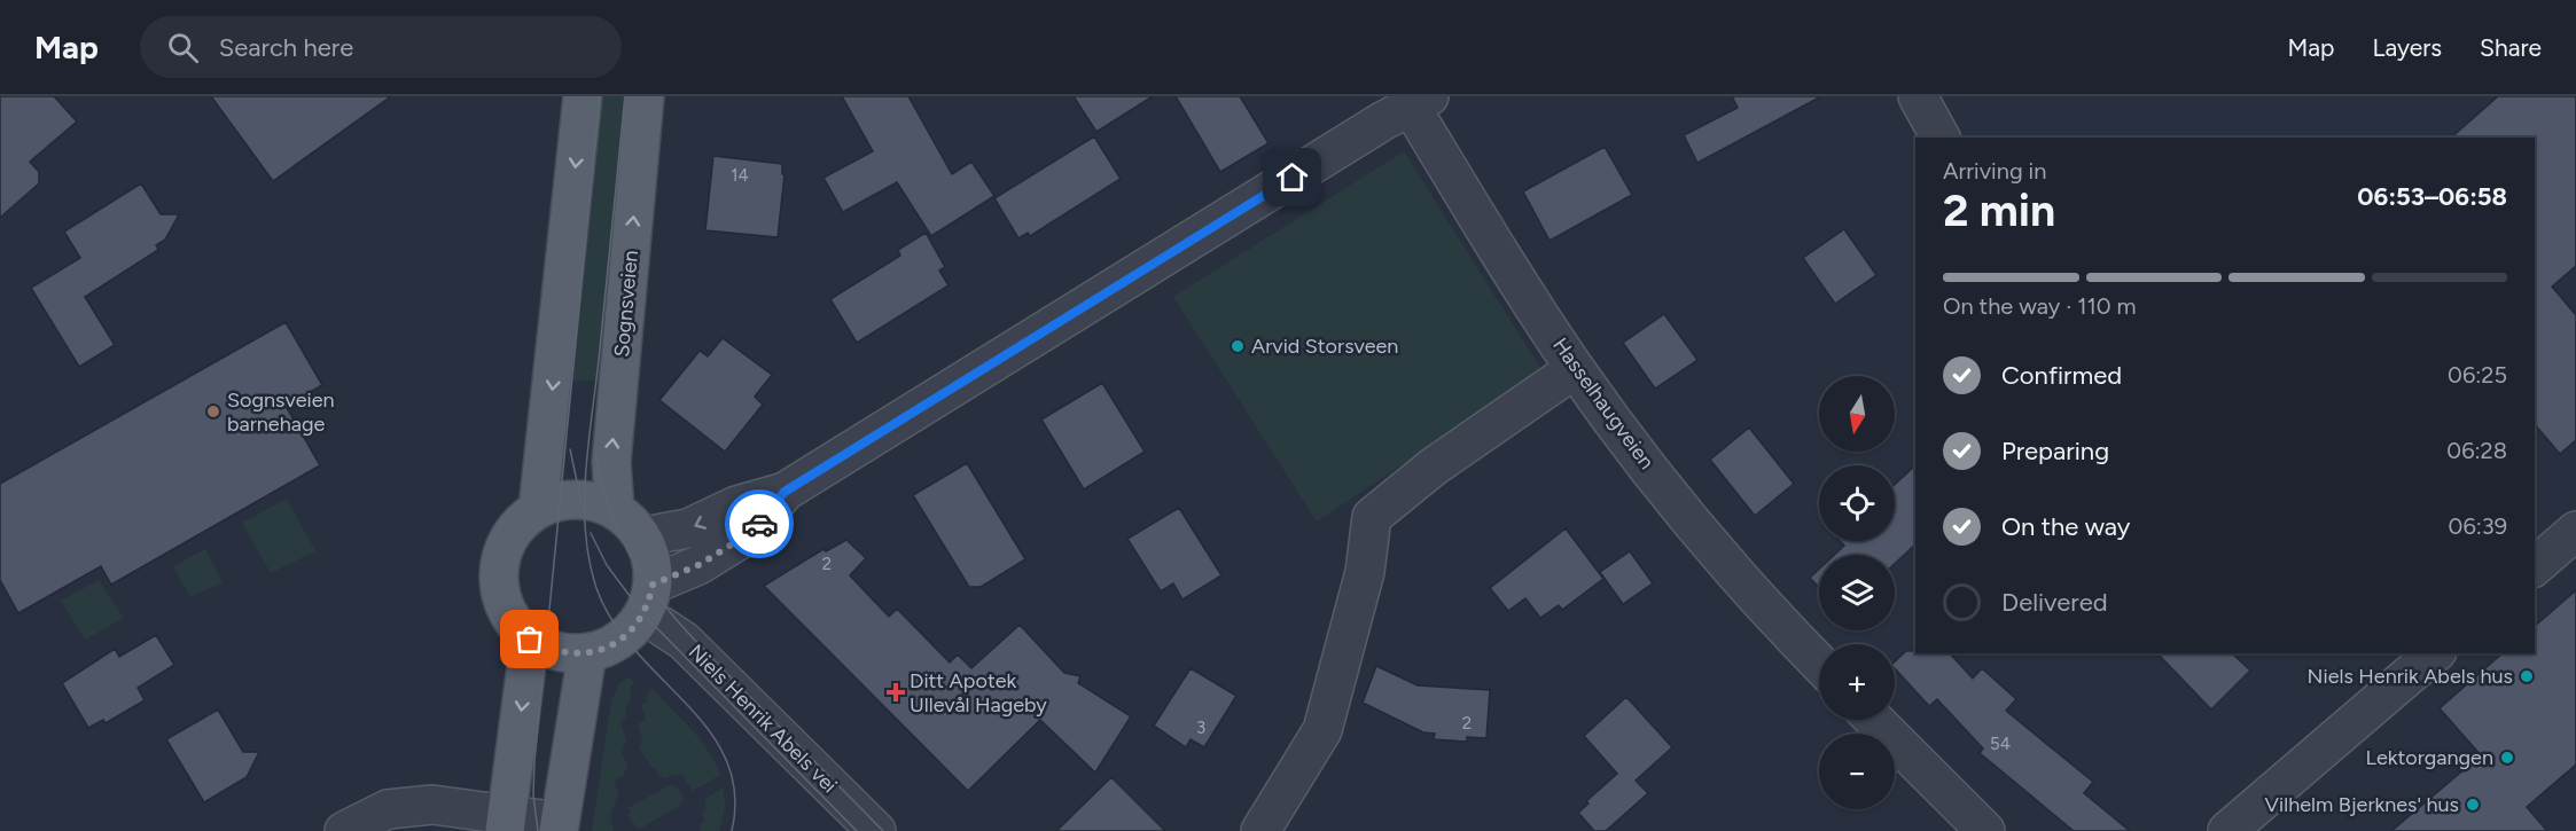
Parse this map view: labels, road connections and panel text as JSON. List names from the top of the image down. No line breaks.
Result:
{"streets":{"main road":["Sognsveien"],"street":["Hasselhaugveien","Niels Henrik Abels vei"]},"crossings":[["Sognsveien","Niels Henrik Abels vei"]],"places":{"other":["Arvid Storsveen","Sognsveien barnehage","Niels Henrik Abels hus","Lektorgangen","Vilhelm Bjerknes' hus"],"health":["Ditt Apotek Ullevål Hageby"]},"house_numbers":["14","2","2","3","54"],"north":"bottom","page":{"header":"Map","search":"Search here","nav":["Map","Layers","Share"],"heading":["2 min","Arriving in","06:53–06:58"],"bar":"On the way · 110 m","list":[["Confirmed","06:25"],["Preparing","06:28"],["On the way","06:39"],"Delivered"],"map_buttons":["+","−"]}}
